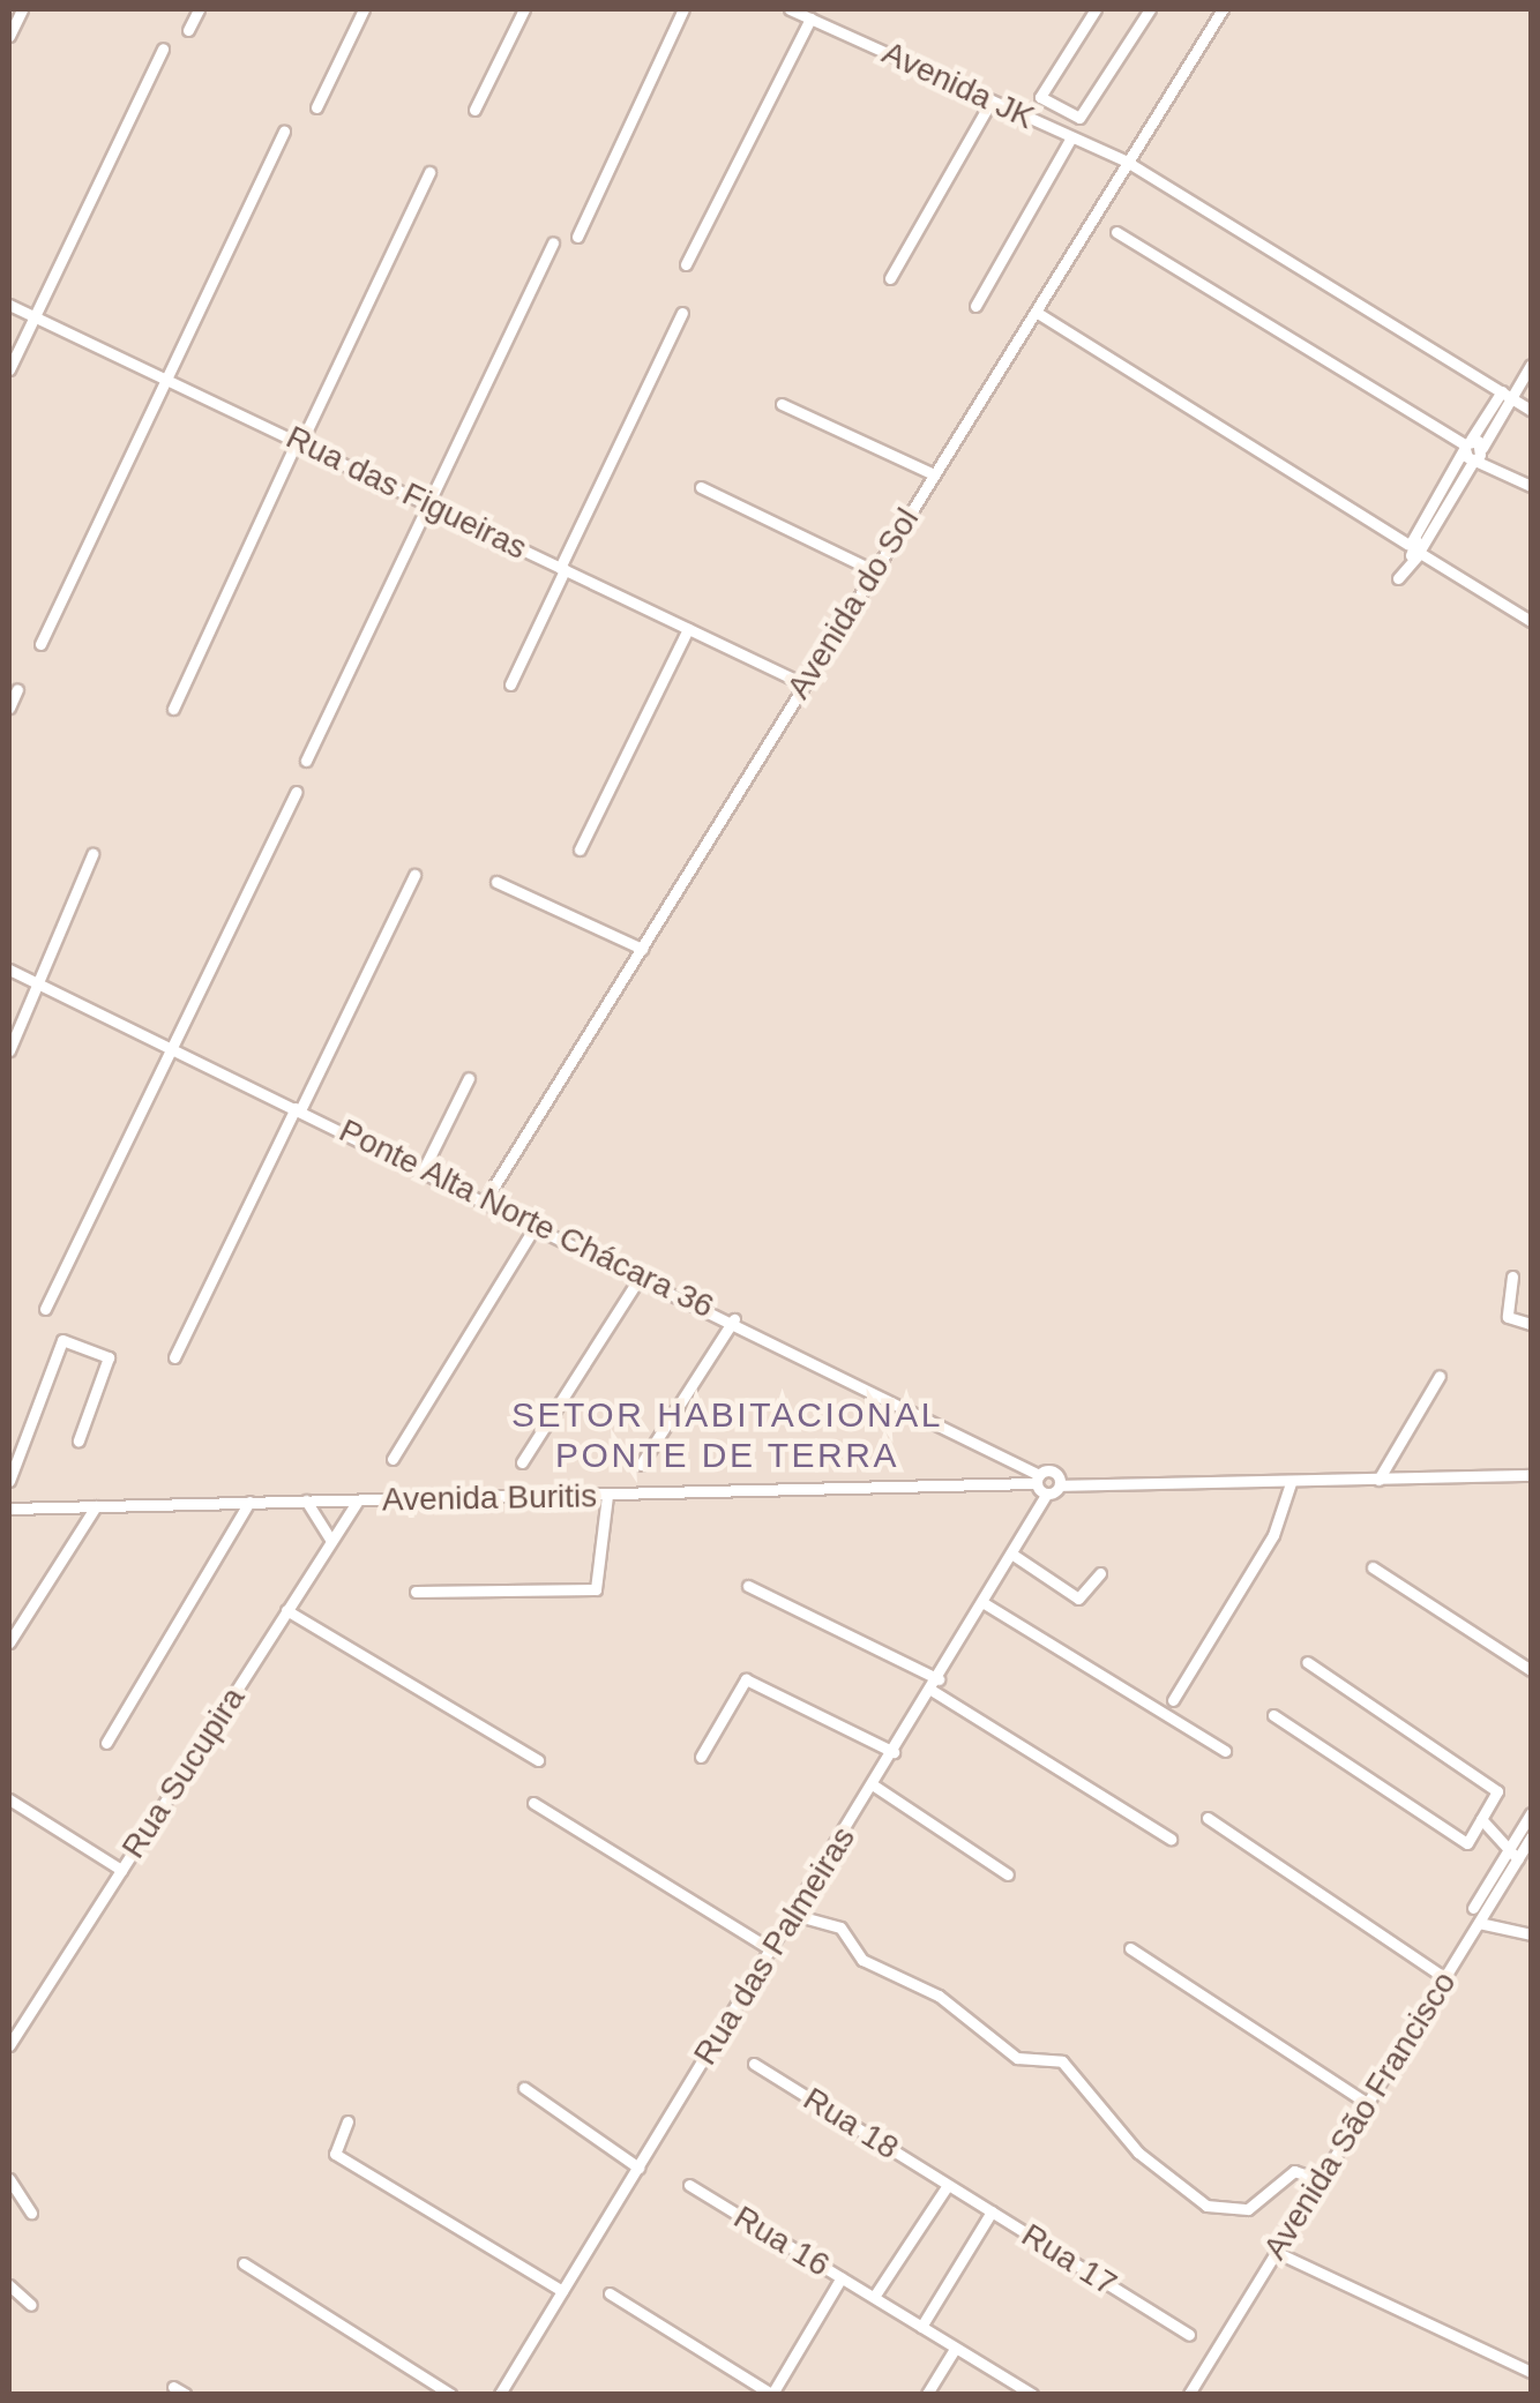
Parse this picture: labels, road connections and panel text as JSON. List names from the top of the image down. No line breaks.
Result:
{"streets":{"street":["Avenida JK","Rua das Figueiras","Avenida do Sol","Ponte Alta Norte Chácara 36","Avenida Buritis","Rua Sucupira","Rua das Palmeiras","Avenida São Francisco","Rua 18","Rua 16","Rua 17"]},"crossings":[["Avenida JK","Avenida do Sol"],["Rua das Figueiras","Avenida do Sol"],["Avenida do Sol","Ponte Alta Norte Chácara 36"],["Ponte Alta Norte Chácara 36","Avenida Buritis"],["Avenida Buritis","Rua Sucupira"],["Rua 18","Rua 17"]],"districts":["SETOR HABITACIONAL PONTE DE TERRA"]}
